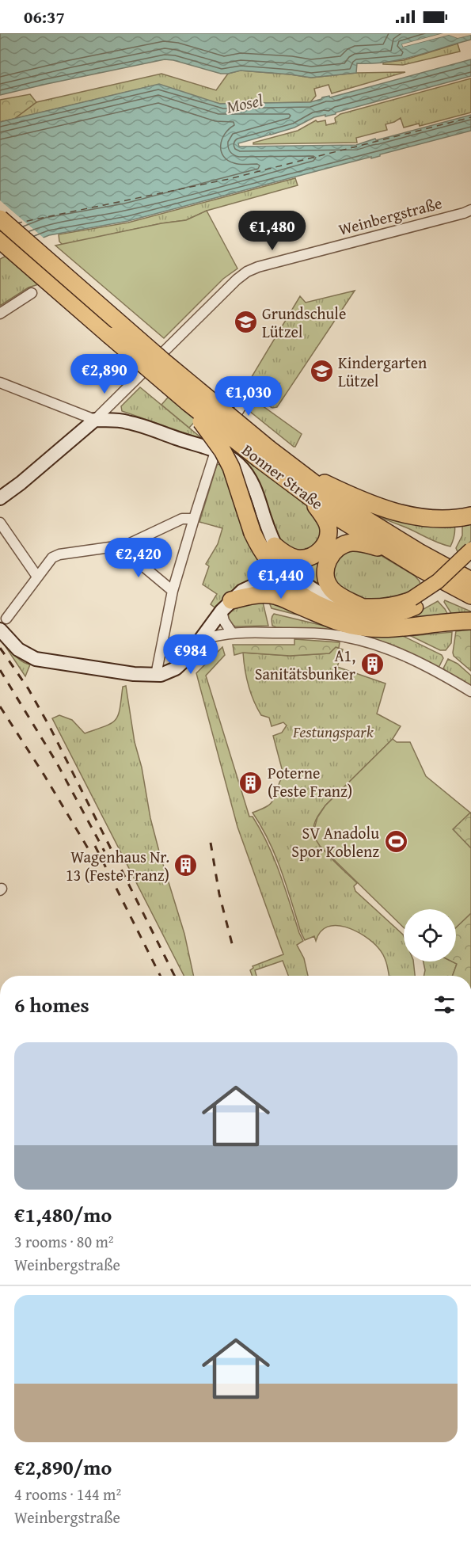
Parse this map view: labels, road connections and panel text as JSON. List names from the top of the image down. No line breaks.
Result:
{"streets":{"highway":["Bonner Straße"],"street":["Weinbergstraße"]},"water":["Mosel"],"parks":["Festungspark"],"places":{"school or university":["Grundschule Lützel","Kindergarten Lützel"],"building":["A1, Sanitätsbunker","Poterne (Feste Franz)","Wagenhaus Nr. 13 (Feste Franz)"],"sports":["SV Anadolu Spor Koblenz"]},"page":{"status":"06:37","price":["€1,480","€2,890","€1,030","€2,420","€1,440","€984"],"heading":"6 homes","list":[{"name":"€1,480/mo","note":"3 rooms · 80 m² · Weinbergstraße"},{"name":"€2,890/mo","note":"4 rooms · 144 m² · Weinbergstraße"}]}}
